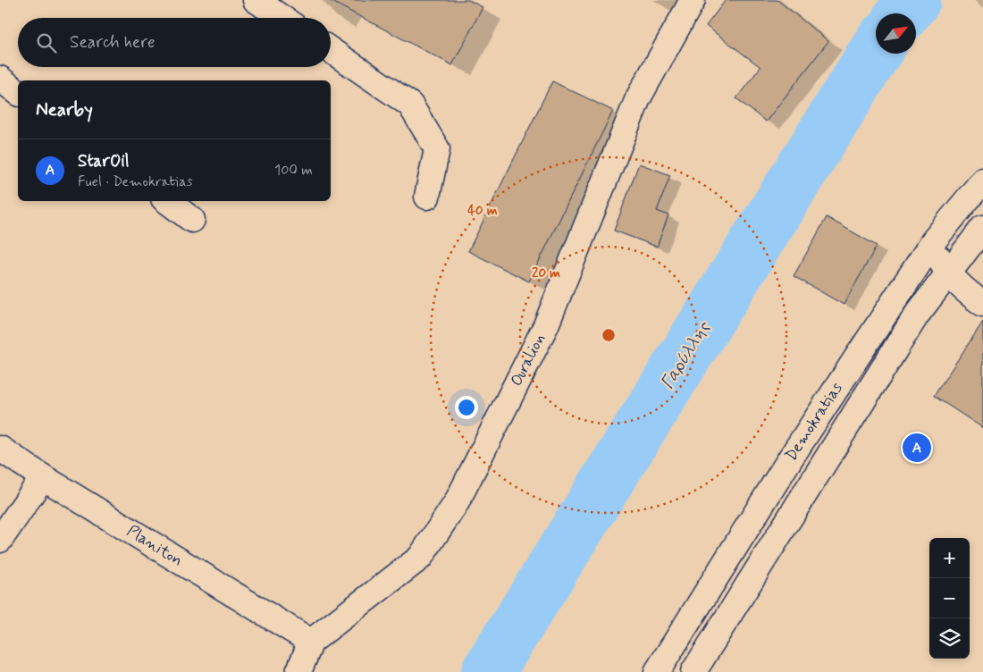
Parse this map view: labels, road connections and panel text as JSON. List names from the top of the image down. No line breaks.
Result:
{"streets":{"street":["Ouralion","Demokratias","Planiton"]},"crossings":[["Ouralion","Planiton"]],"water":["Γαρύλλης"],"north":"top right","page":{"search":"Search here","heading":"Nearby","list":[{"mark":"A","name":"StarOil","note":"Fuel · Demokratias","value":"100 m"}],"pins":"A","map_buttons":["+","−"]},"rings":["40 m","20 m"]}
